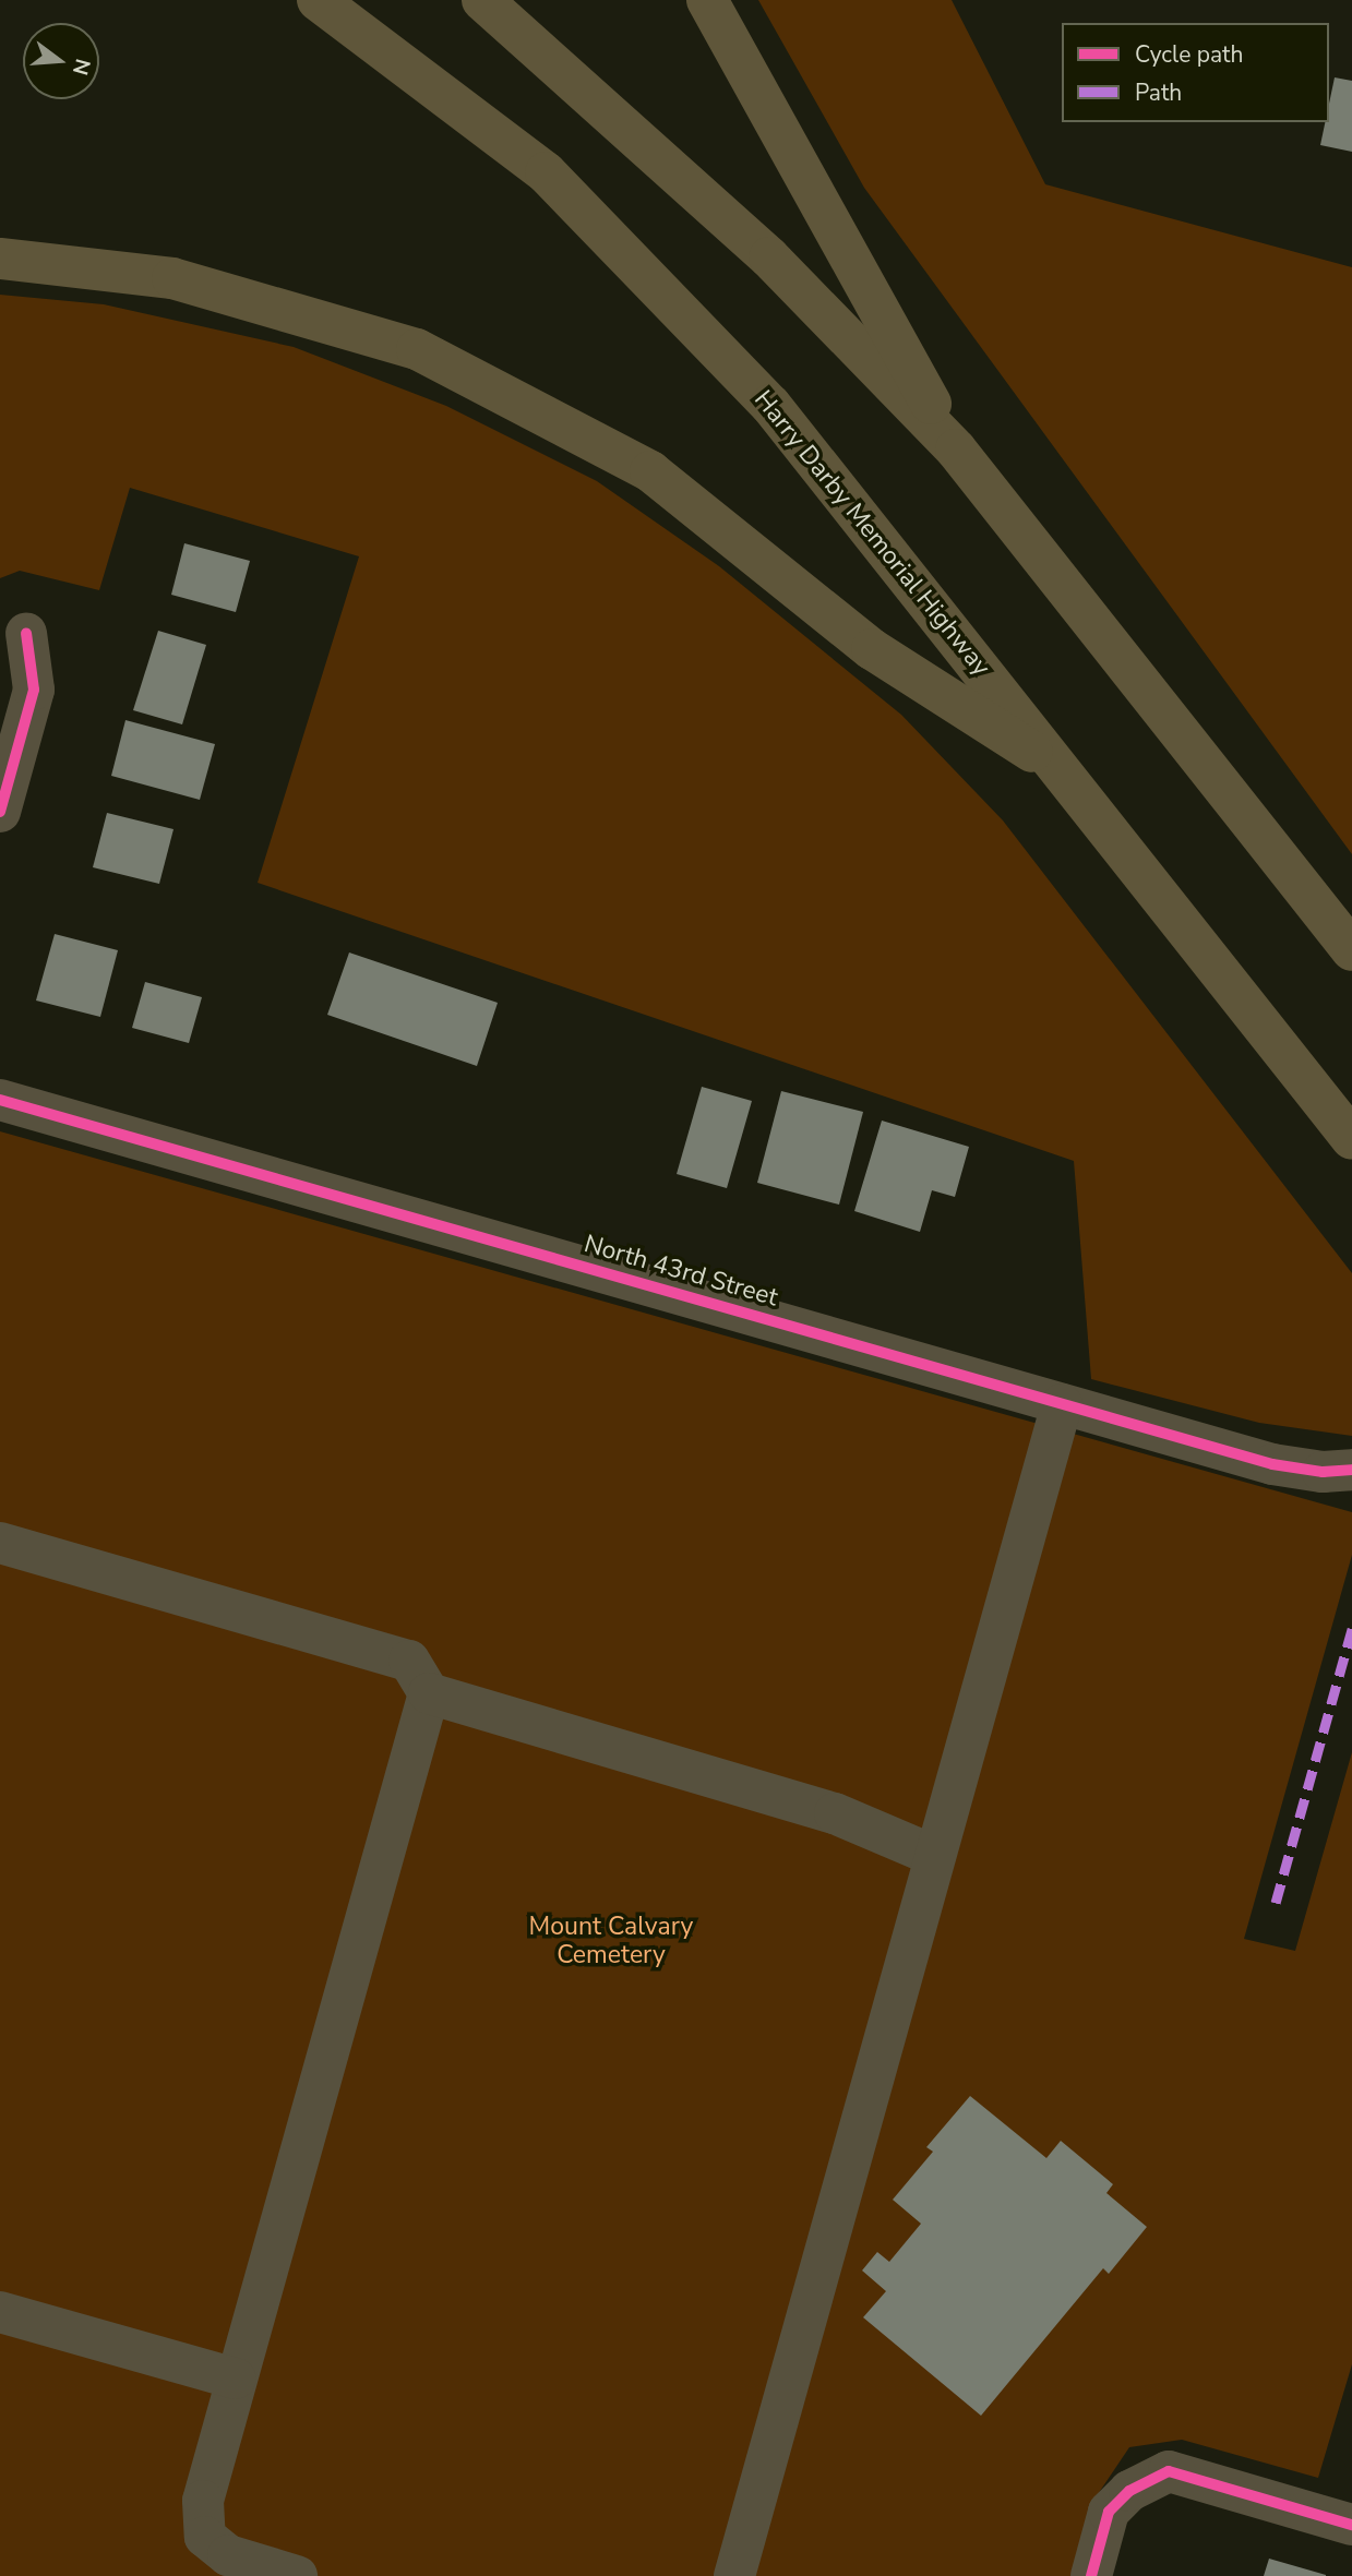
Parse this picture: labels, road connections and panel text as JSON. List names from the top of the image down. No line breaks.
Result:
{"streets":{"highway":["Harry Darby Memorial Highway"],"street":["North 43rd Street"]},"parks":["Mount Calvary Cemetery"],"legend":["Cycle path","Path"],"north":"right"}
